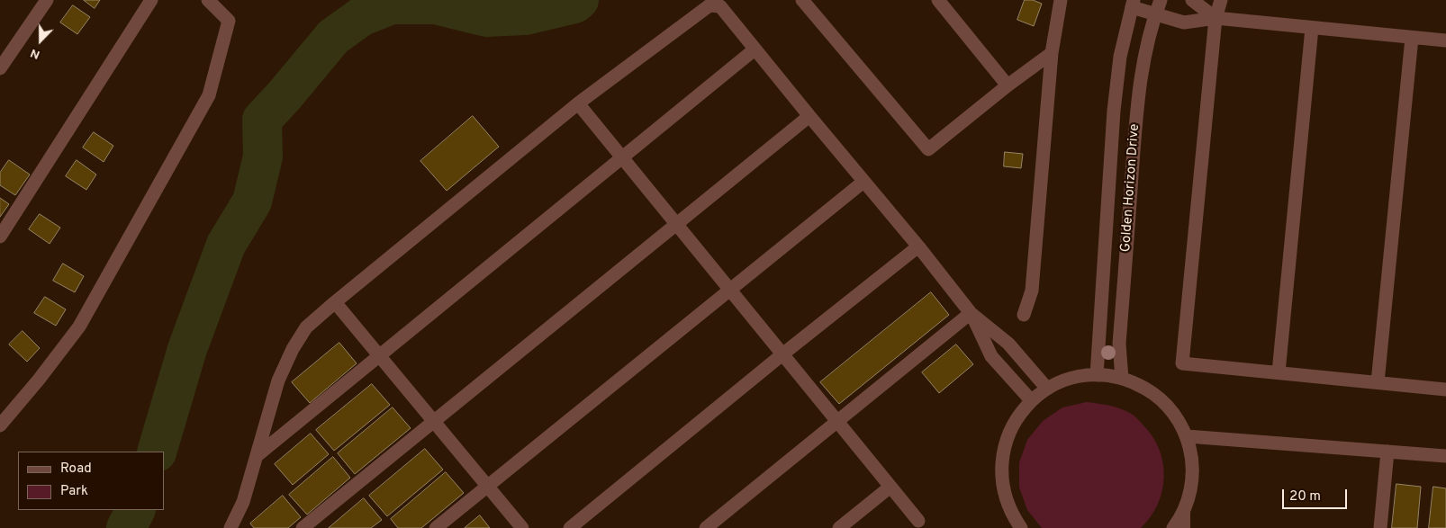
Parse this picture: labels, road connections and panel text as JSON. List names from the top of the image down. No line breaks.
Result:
{"streets":{"street":["Golden Horizon Drive"]},"legend":["Road","Park"],"scale_bar":"20 m","north":"bottom"}
